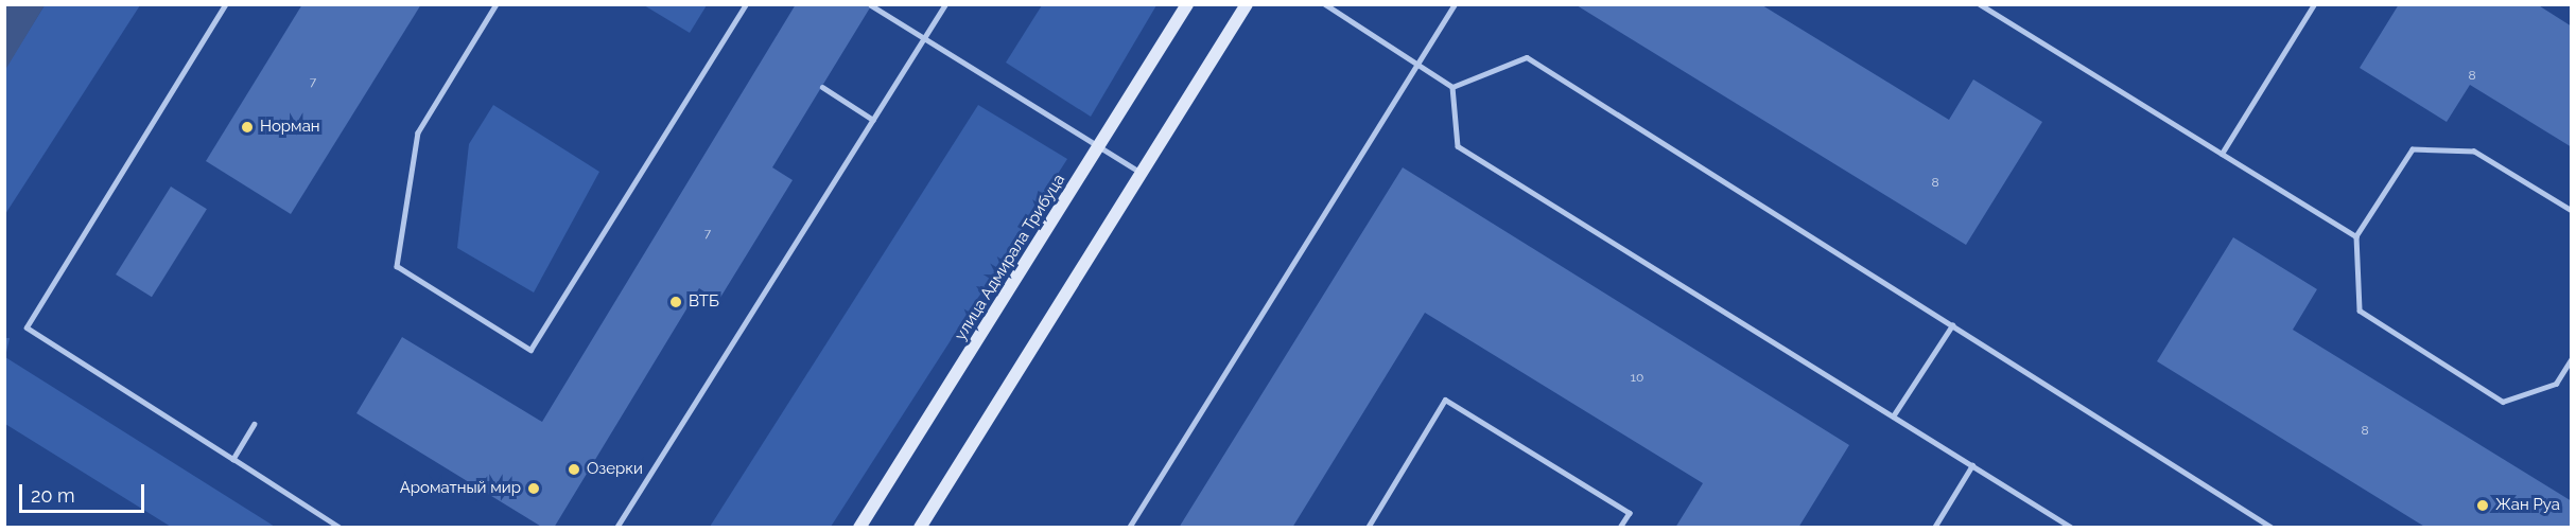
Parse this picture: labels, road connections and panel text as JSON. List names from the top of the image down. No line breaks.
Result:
{"streets":{"street":["улица Адмирала Трибуца"]},"places":["Норман","ВТБ","Озерки","Ароматный мир","Жан Руа"],"house_numbers":["8","7","8","7","10","8"],"scale_bar":"20 m"}
